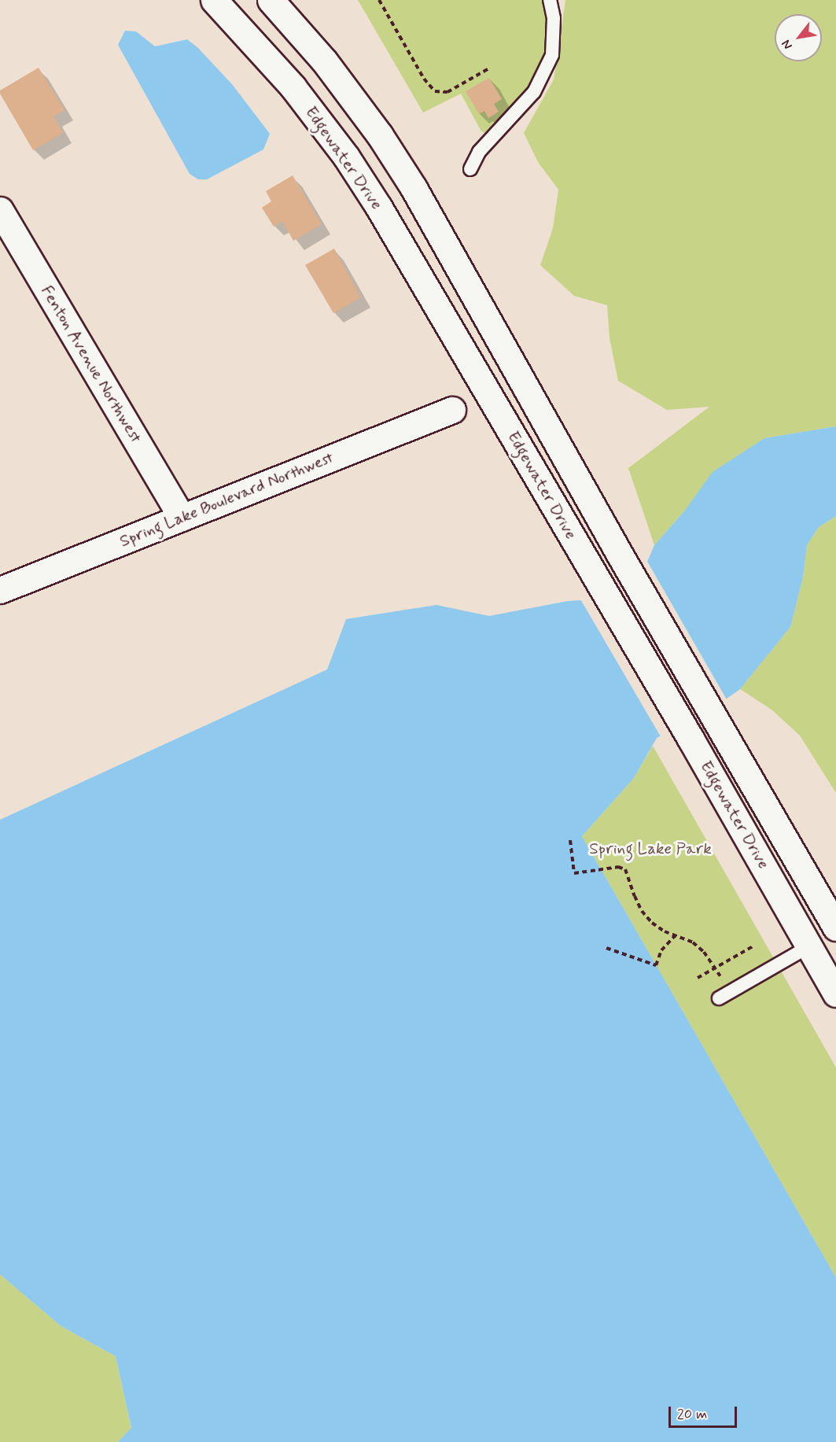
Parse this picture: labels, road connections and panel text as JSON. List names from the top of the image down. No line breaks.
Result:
{"streets":{"street":["Edgewater Drive","Fenton Avenue Northwest","Spring Lake Boulevard Northwest"]},"crossings":[["Fenton Avenue Northwest","Spring Lake Boulevard Northwest"]],"parks":["Spring Lake Park"],"scale_bar":"20 m","north":"bottom left"}
